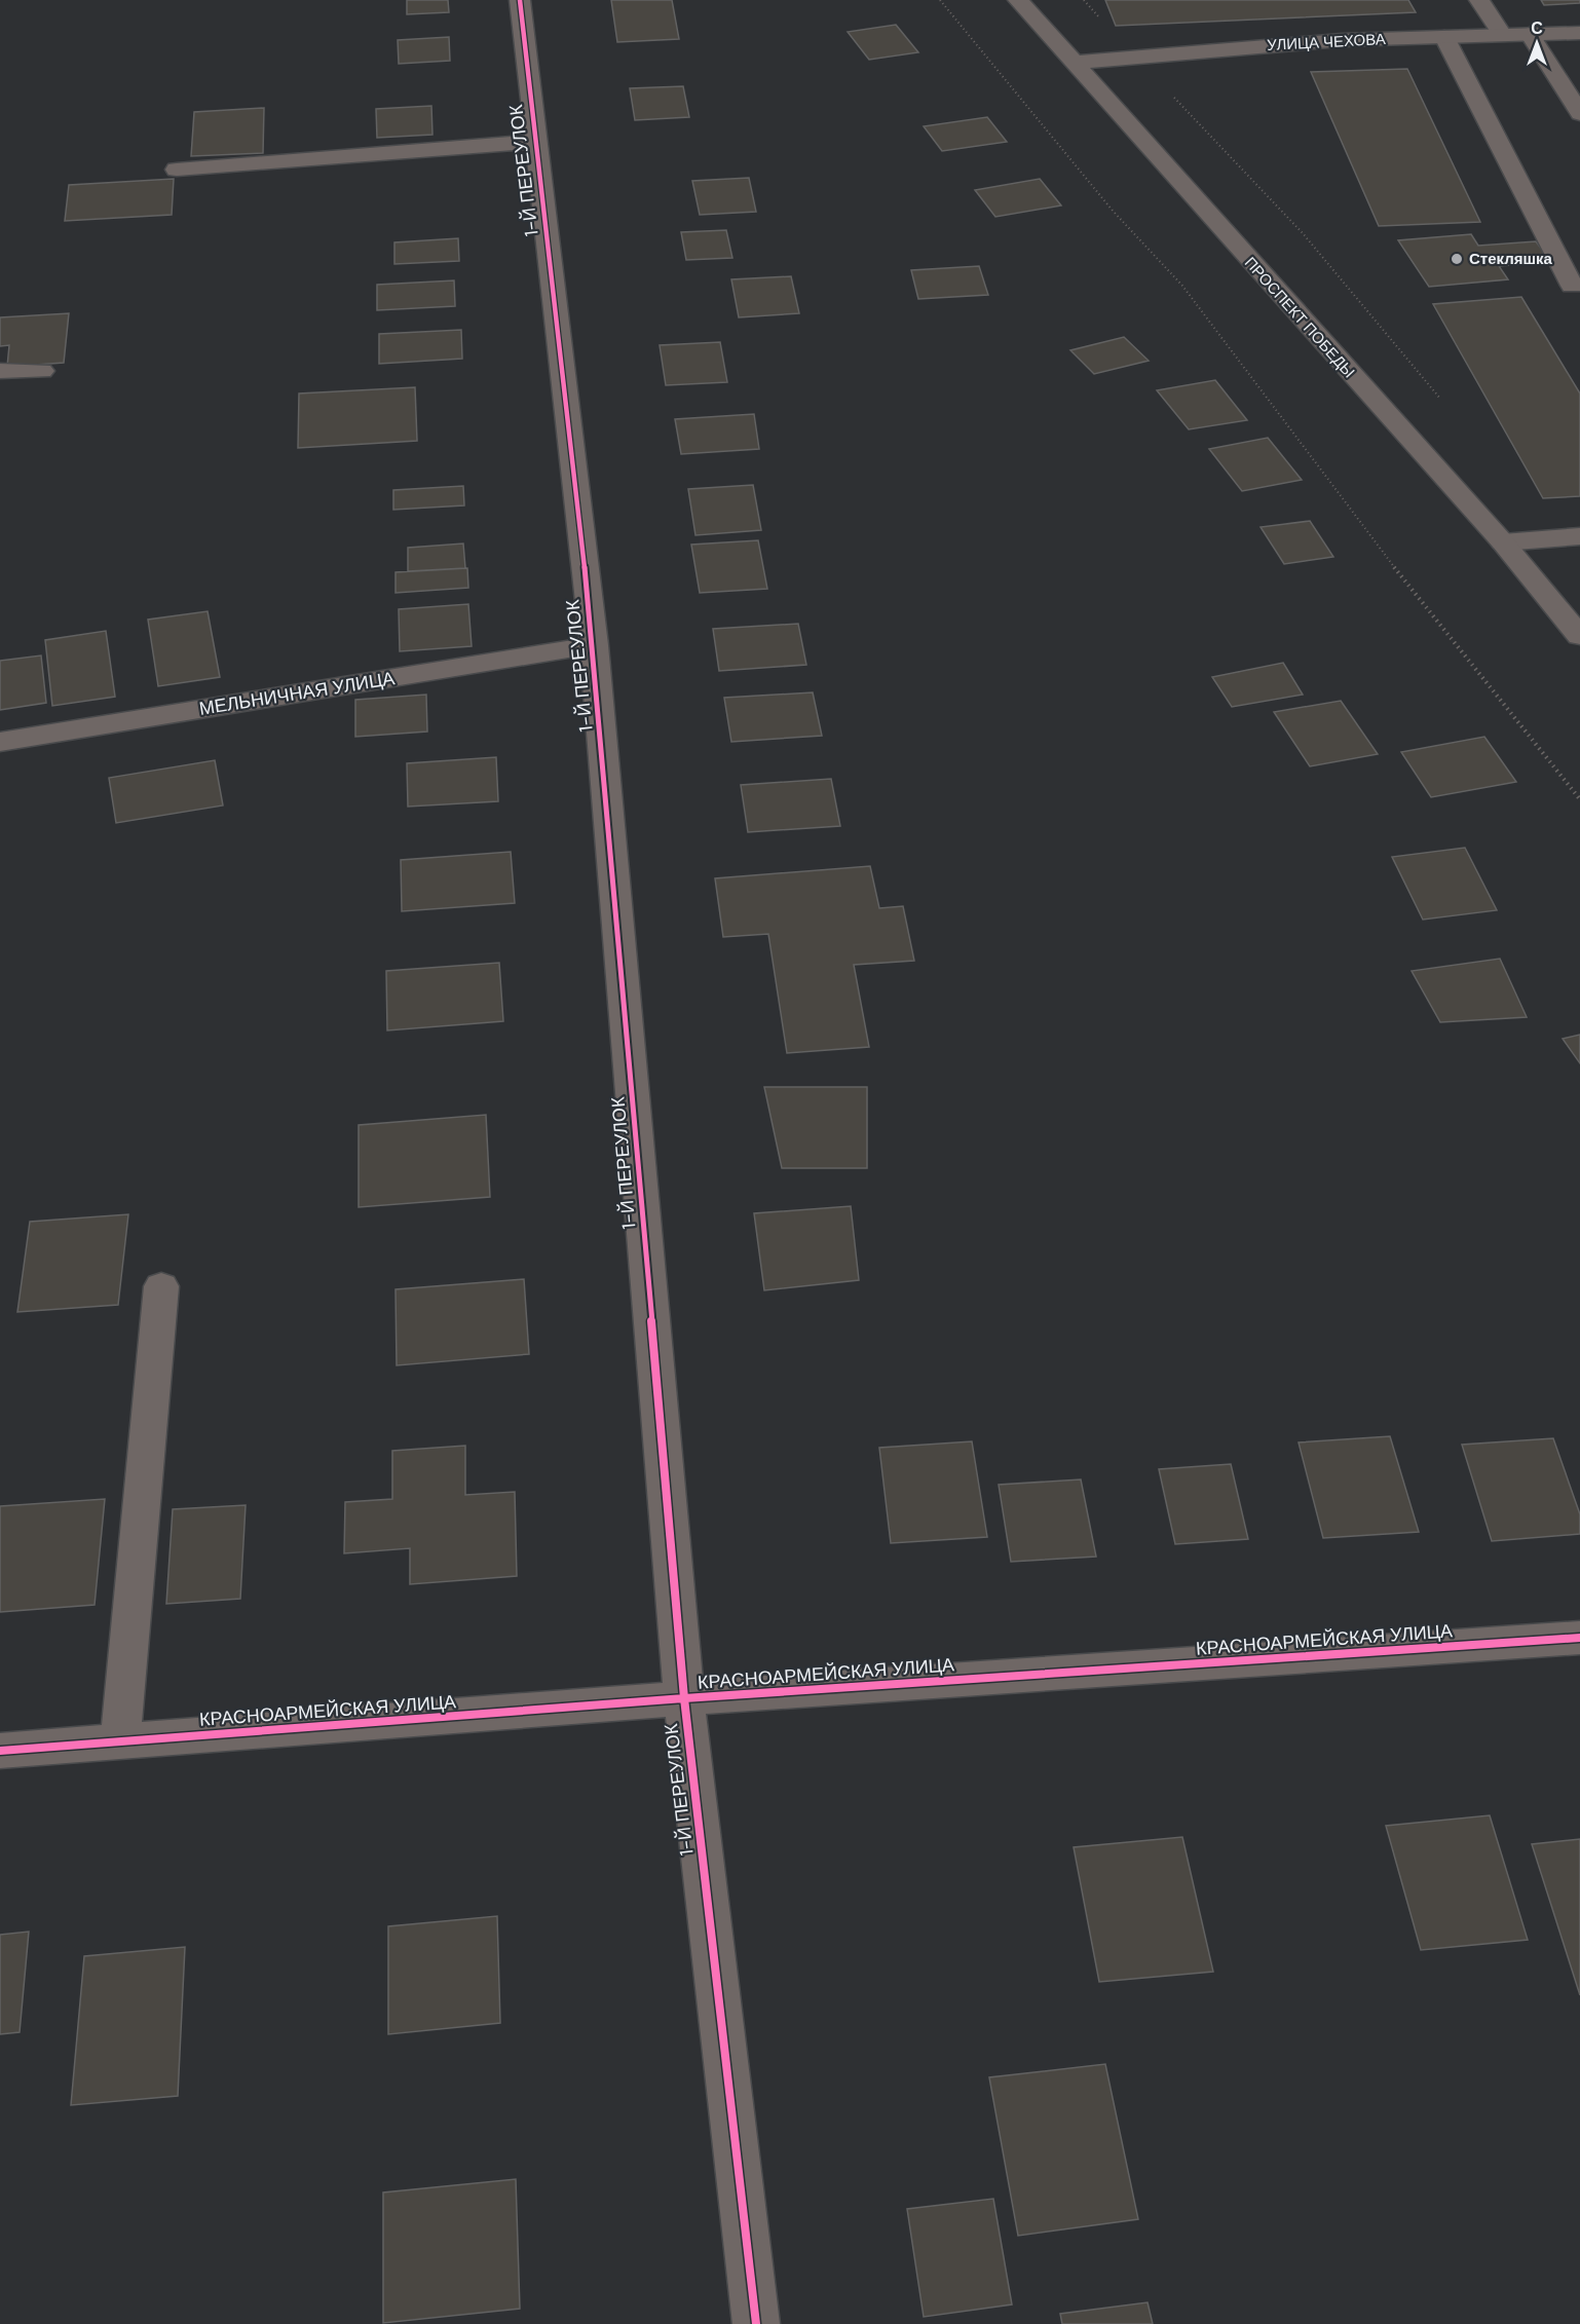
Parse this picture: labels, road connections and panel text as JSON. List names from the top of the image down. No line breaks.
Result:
{"streets":{"street":["УЛИЦА ЧЕХОВА","1-Й ПЕРЕУЛОК","ПРОСПЕКТ ПОБЕДЫ","МЕЛЬНИЧНАЯ УЛИЦА","КРАСНОАРМЕЙСКАЯ УЛИЦА"]},"crossings":[["УЛИЦА ЧЕХОВА","ПРОСПЕКТ ПОБЕДЫ"],["1-Й ПЕРЕУЛОК","МЕЛЬНИЧНАЯ УЛИЦА"],["1-Й ПЕРЕУЛОК","КРАСНОАРМЕЙСКАЯ УЛИЦА"]],"places":["Стекляшка"],"north":"top"}
